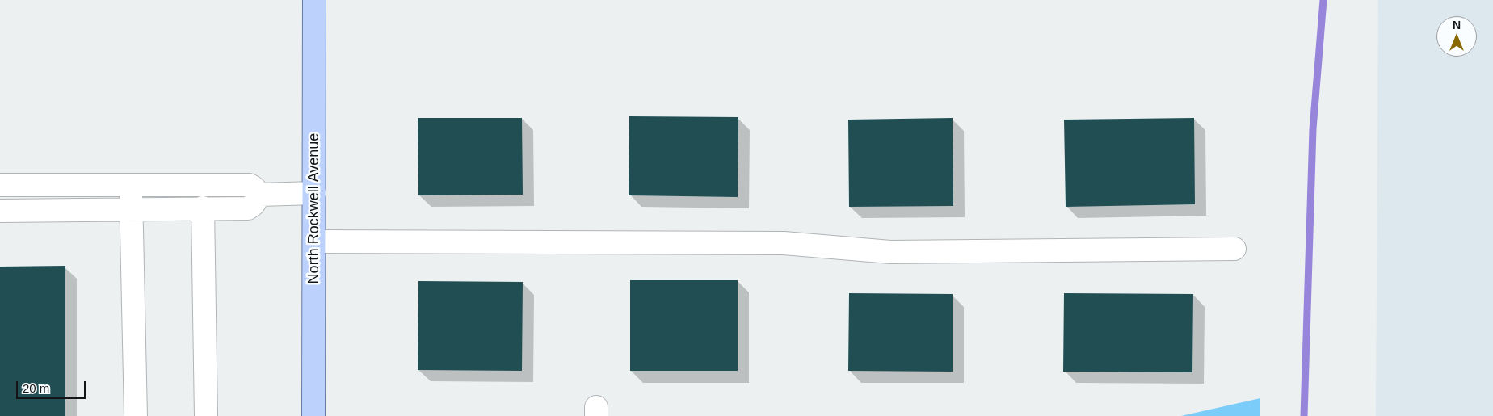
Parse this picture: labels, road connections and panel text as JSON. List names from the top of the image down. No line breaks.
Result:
{"streets":{"main road":["North Rockwell Avenue"]},"scale_bar":"20 m","north":"top"}
